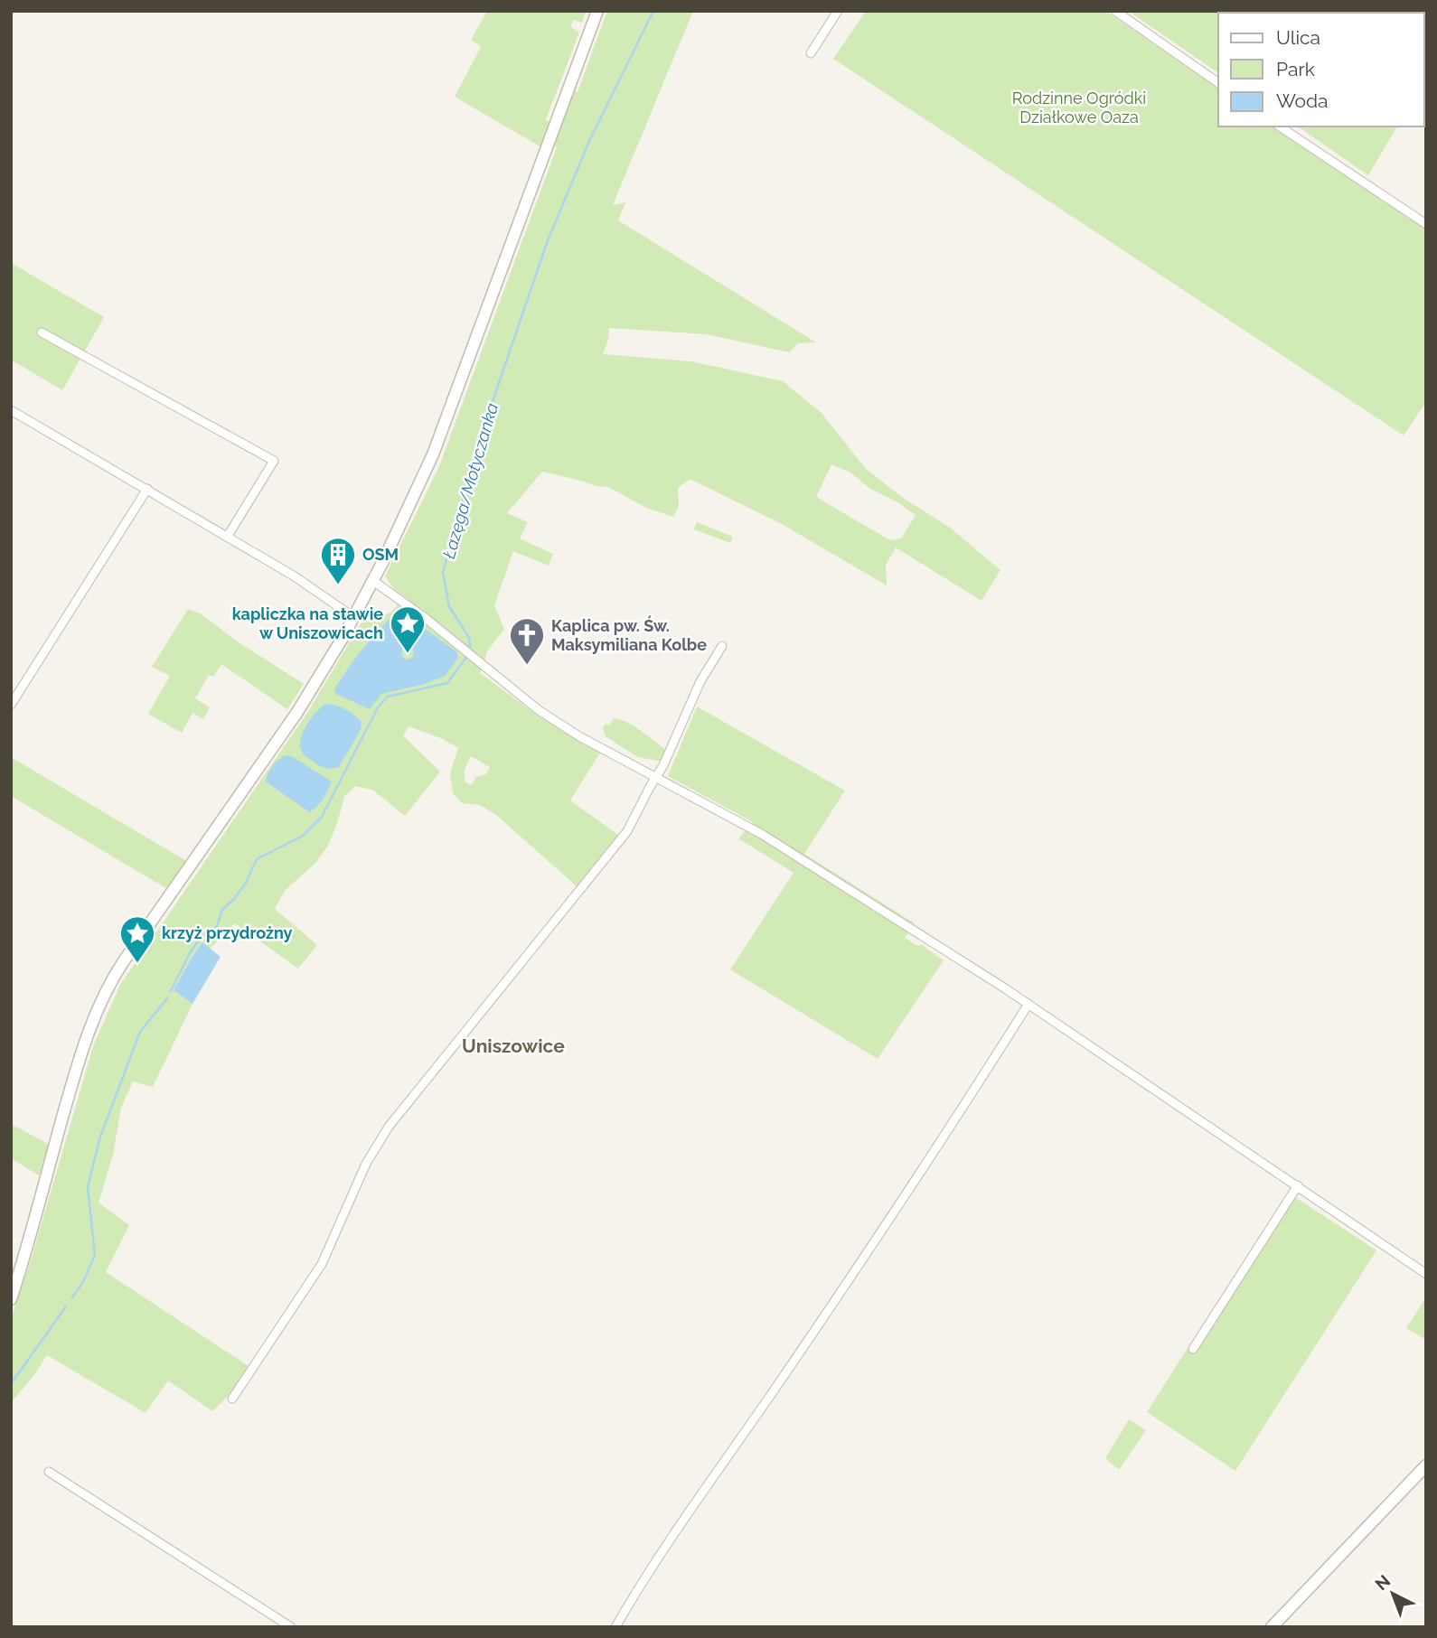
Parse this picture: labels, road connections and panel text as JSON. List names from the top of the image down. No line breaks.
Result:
{"districts":["Uniszowice"],"water":["Łazęga/Motyczanka"],"parks":["Rodzinne Ogródki Działkowe Oaza"],"places":{"building":["OSM"],"place":["kapliczka na stawie w Uniszowicach","krzyż przydrożny"],"church":["Kaplica pw. Św. Maksymiliana Kolbe"]},"legend":["Ulica","Park","Woda"],"north":"top left"}
